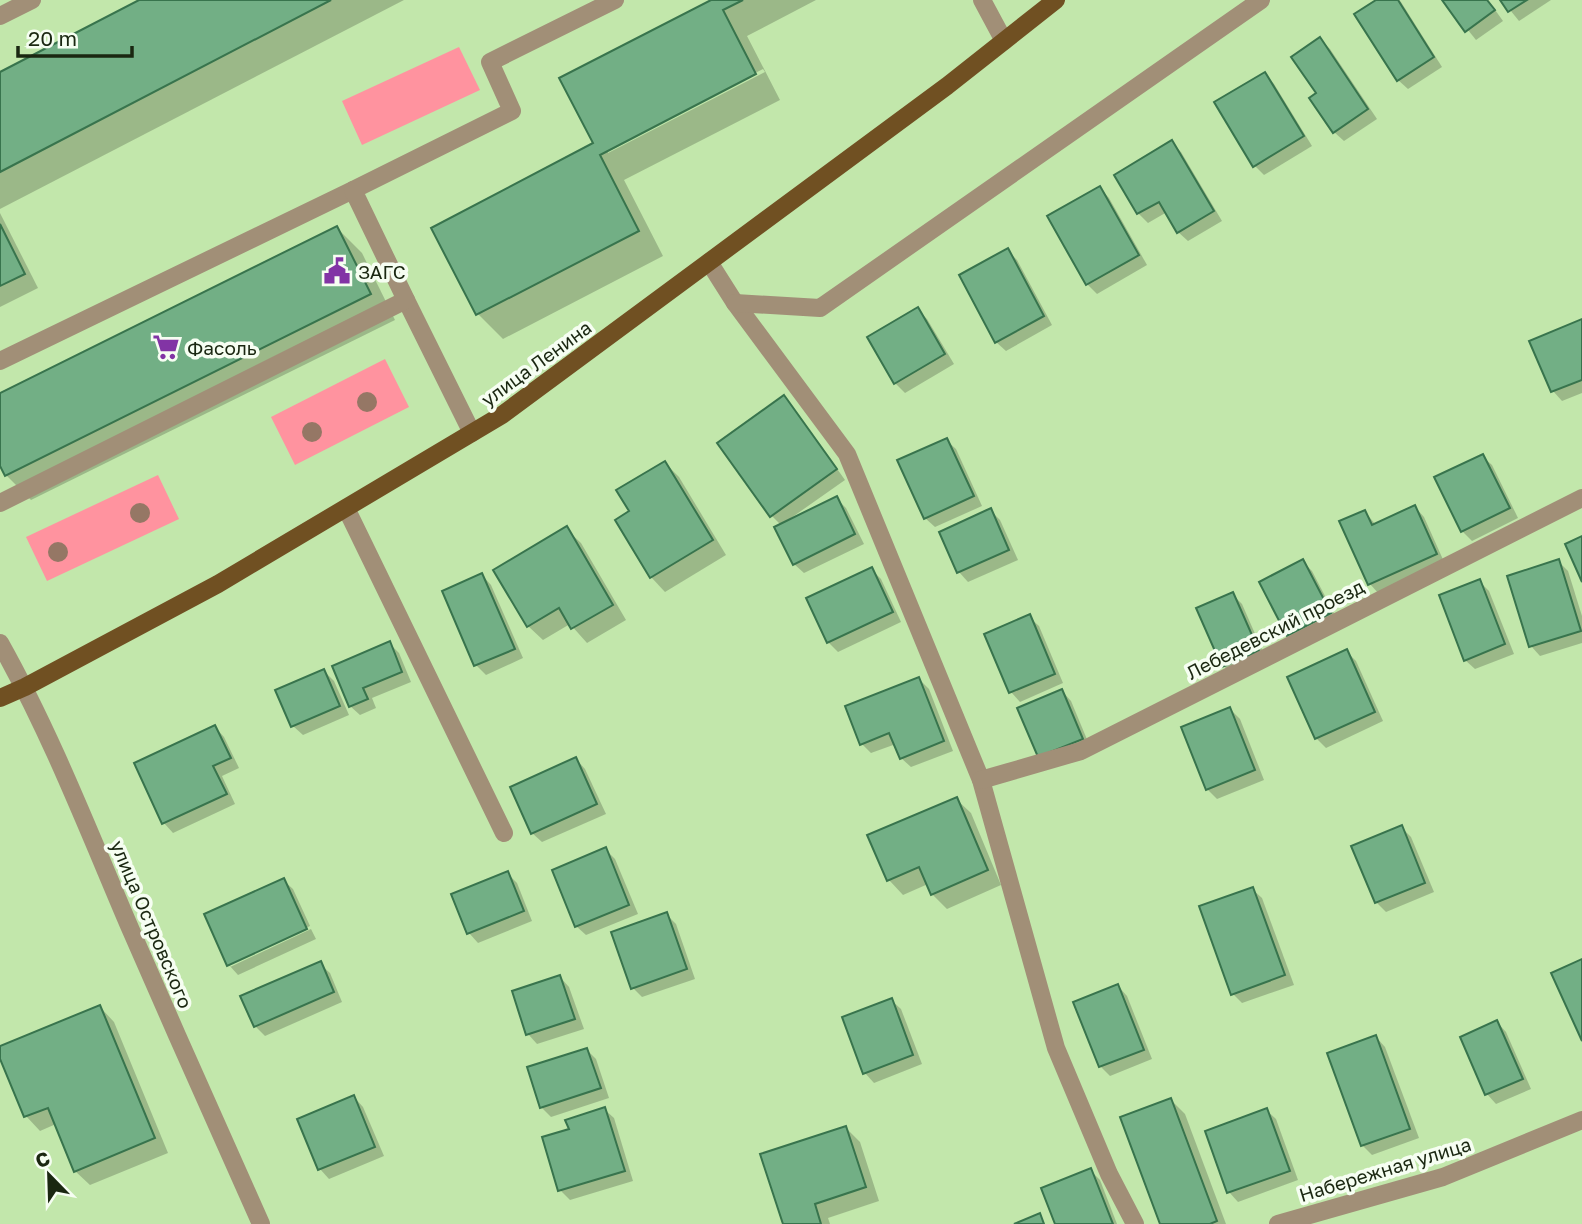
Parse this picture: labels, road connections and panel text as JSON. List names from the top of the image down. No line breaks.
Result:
{"streets":{"main road":["улица Ленина"],"street":["Лебедевский проезд","улица Островского","Набережная улица"]},"crossings":[["улица Ленина","улица Островского"]],"places":{"public building":["ЗАГС"],"supermarket":["Фасоль"]},"scale_bar":"20 m","north":"top left"}
